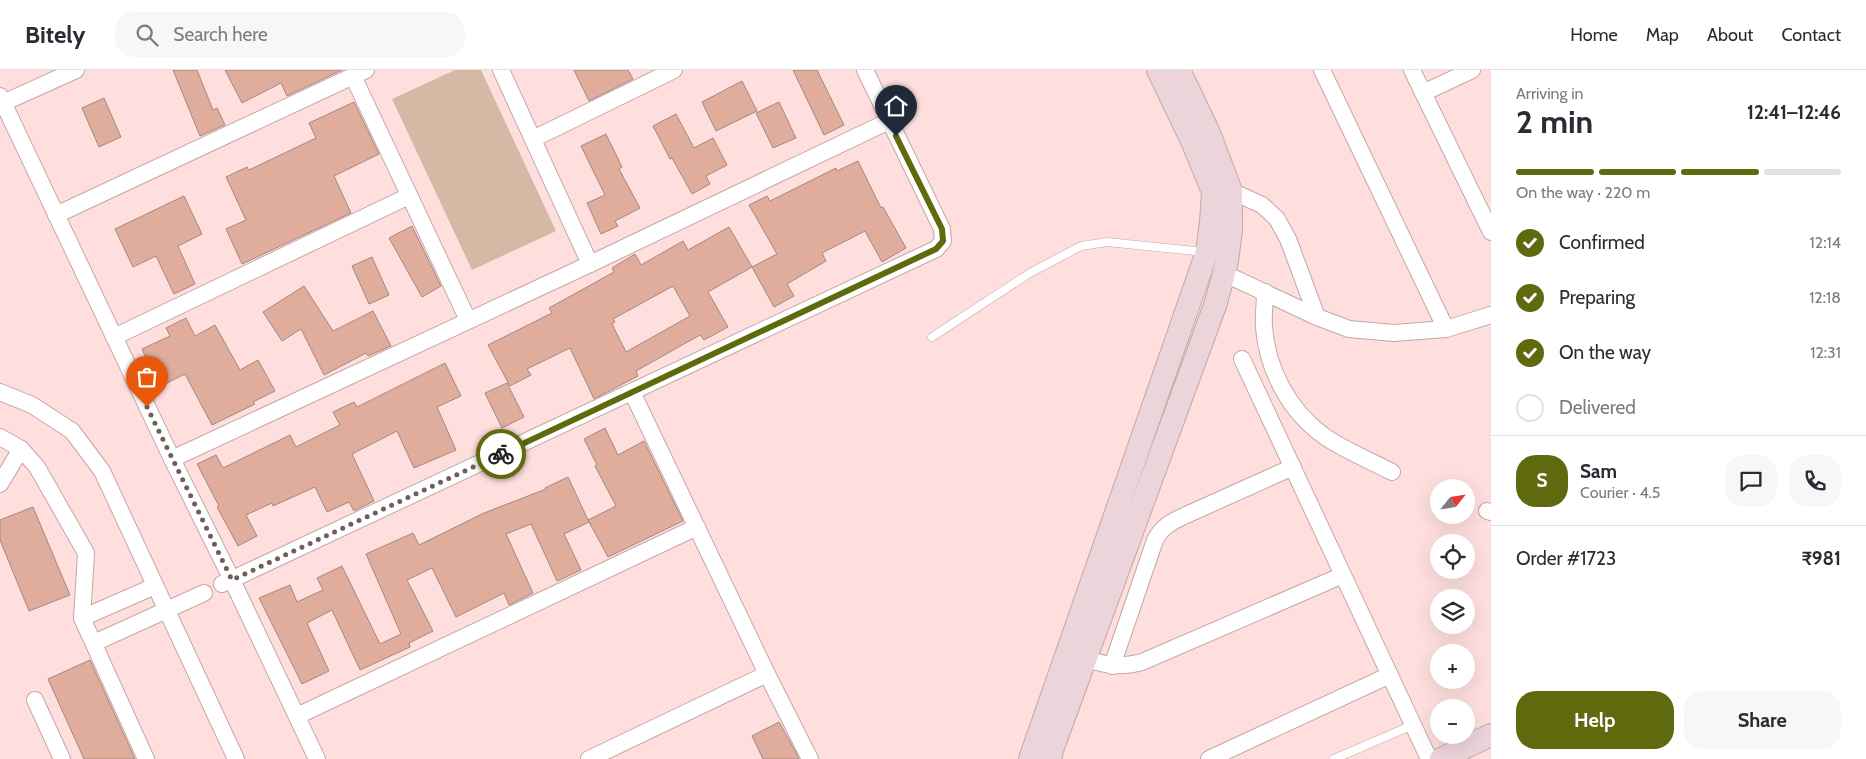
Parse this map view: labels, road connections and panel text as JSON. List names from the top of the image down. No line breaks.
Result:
{"north":"top right","page":{"header":"Bitely","search":"Search here","nav":["Home","Map","About","Contact"],"heading":["2 min","Arriving in","12:41–12:46"],"panel":["Sam","Courier · 4.5","Order #1723","₹981"],"bar":"On the way · 220 m","list":[["Confirmed","12:14"],["Preparing","12:18"],["On the way","12:31"],"Delivered"],"round":"S","map_buttons":["+","−"],"buttons":["Help","Share"]}}
